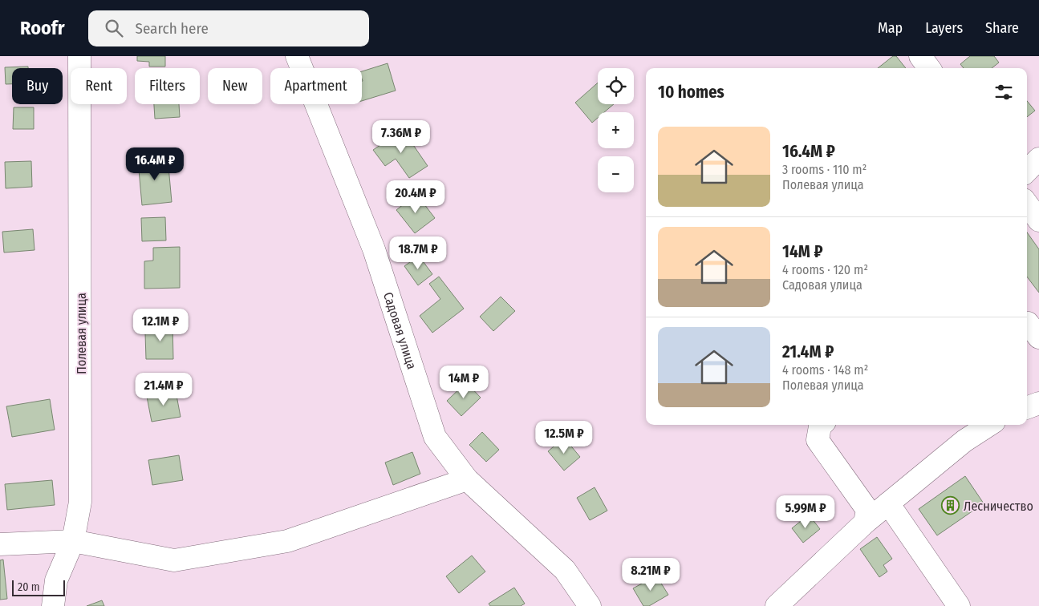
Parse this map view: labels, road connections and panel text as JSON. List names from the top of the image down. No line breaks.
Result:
{"streets":{"street":["Садовая улица","Полевая улица"]},"places":{"building":["Лесничество"]},"scale_bar":"20 m","page":{"header":"Roofr","search":"Search here","nav":["Map","Layers","Share"],"map_buttons":["+","−"],"chip":["Buy","Rent","Filters","New","Apartment"],"heading":"10 homes","list":[{"name":"16.4M ₽","note":"3 rooms · 110 m² · Полевая улица"},{"name":"14M ₽","note":"4 rooms · 120 m² · Садовая улица"},{"name":"21.4M ₽","note":"4 rooms · 148 m² · Полевая улица"}],"price":["7.36M ₽","16.4M ₽","20.4M ₽","18.7M ₽","12.1M ₽","14M ₽","21.4M ₽","12.5M ₽","5.99M ₽","8.21M ₽"],"scale":"20 m"}}
